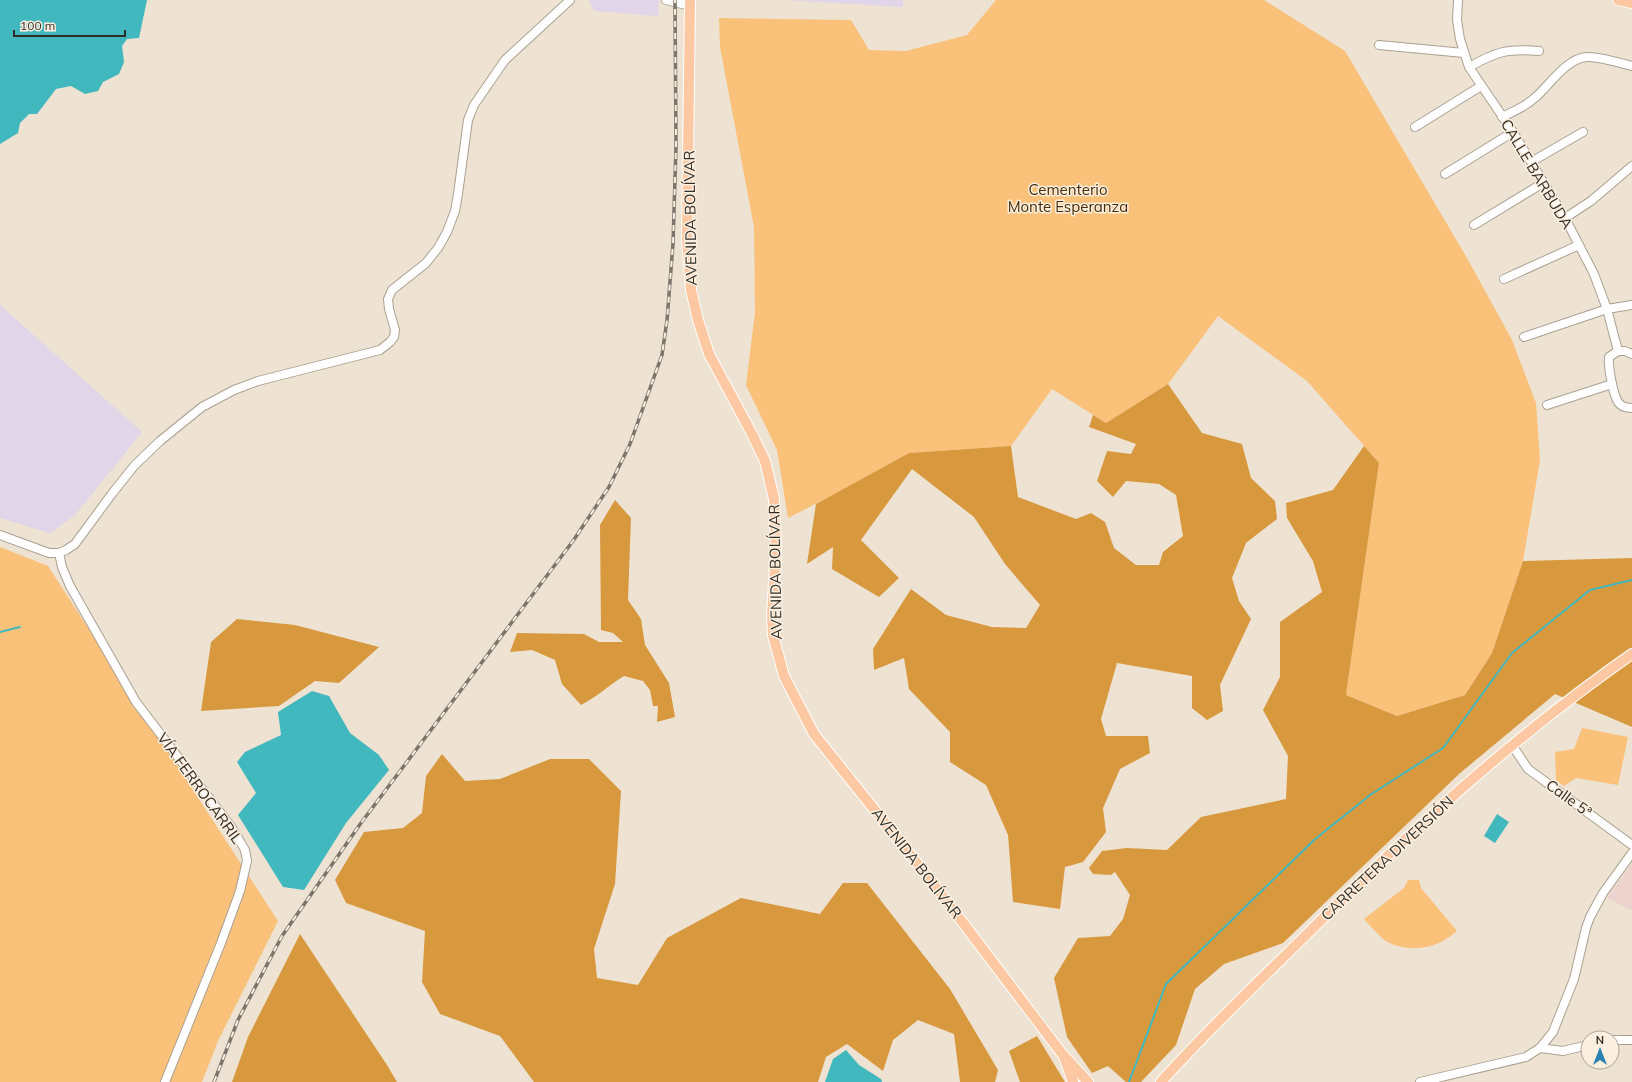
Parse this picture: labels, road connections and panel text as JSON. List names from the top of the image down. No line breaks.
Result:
{"streets":{"main road":["AVENIDA BOLÍVAR","CARRETERA DIVERSIÓN"],"street":["CALLE BARBUDA","VÍA FERROCARRIL","Calle 5ª"]},"crossings":[["Calle 5ª","CARRETERA DIVERSIÓN"]],"parks":["Cementerio Monte Esperanza"],"scale_bar":"100 m","north":"top"}
